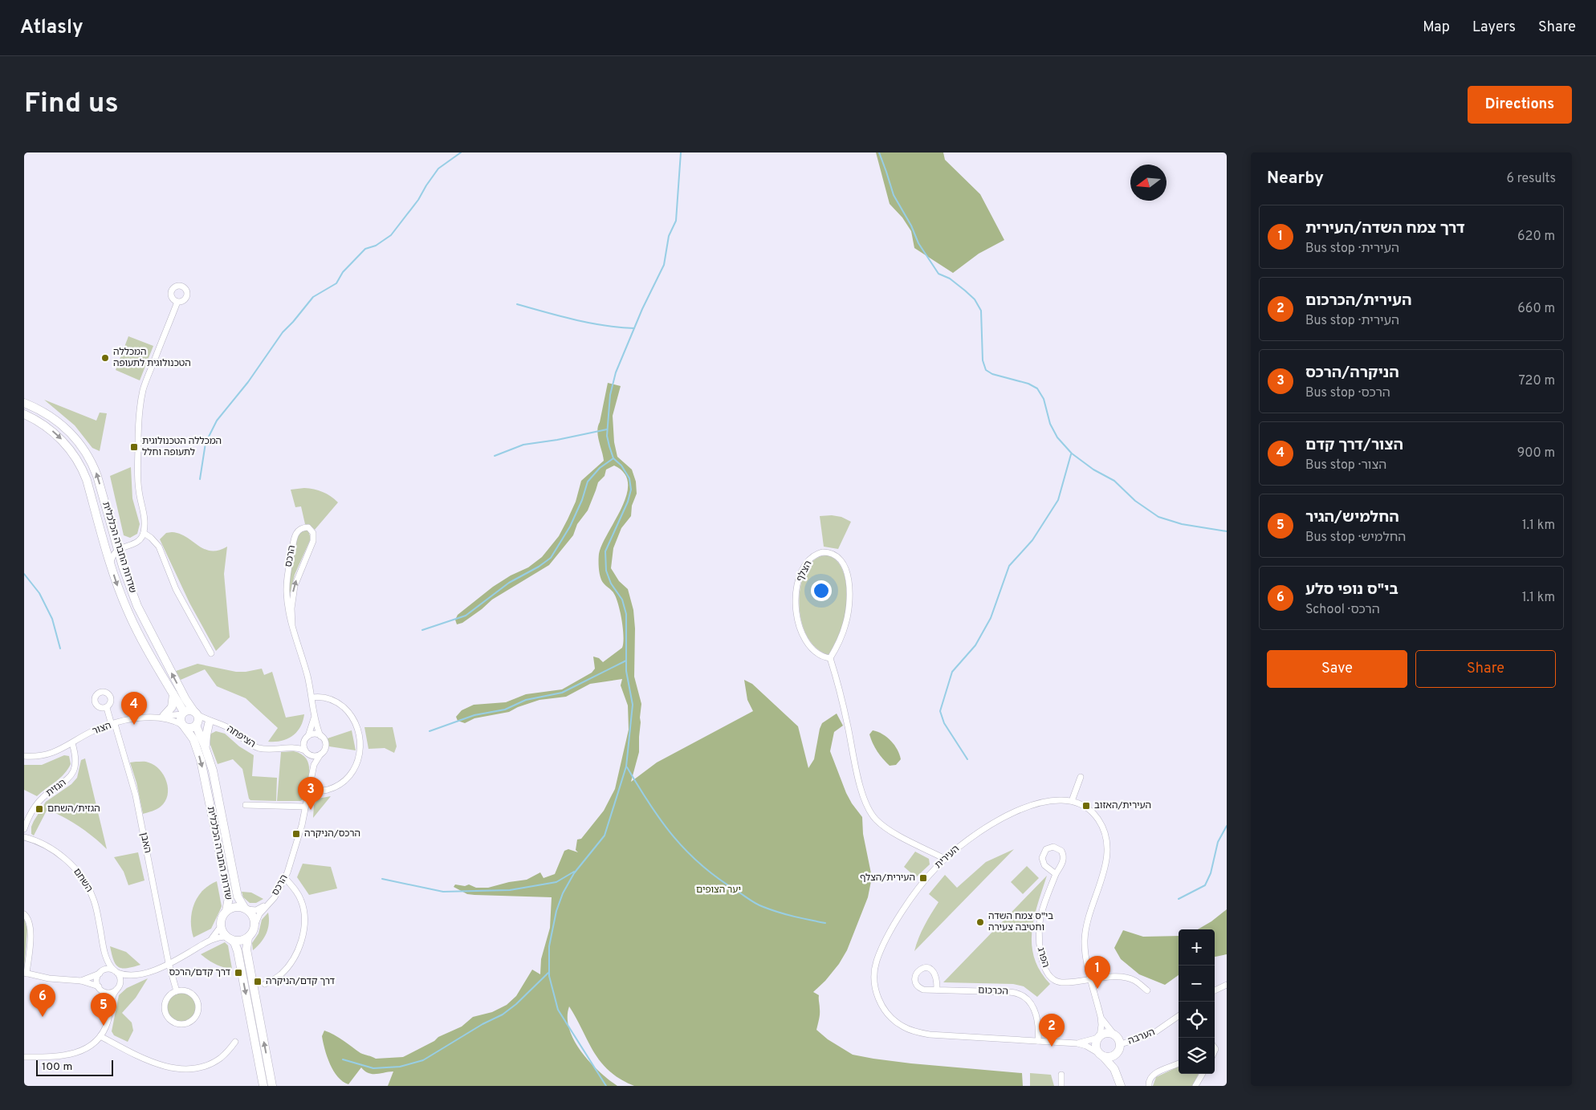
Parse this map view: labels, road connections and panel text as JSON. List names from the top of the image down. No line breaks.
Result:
{"streets":{"main road":["שדרות החברה הכלכלית"],"street":["הרכס","הצלף","הצור","הציפחה","הגזית","האבן","העירית","השחם","הפרג","הכרכום","הערבה"]},"crossings":[["שדרות החברה הכלכלית","הרכס"],["שדרות החברה הכלכלית","הצור"],["שדרות החברה הכלכלית","הציפחה"],["הרכס","הציפחה"],["הצור","הציפחה"],["הצור","הגזית"],["הצור","האבן"],["העירית","הפרג"],["העירית","הכרכום"],["העירית","הערבה"]],"parks":["יער הצופים"],"places":{"other":["המכללה הטכנולוגית לתעופה","בי\"ס צמח השדה וחטיבה צעירה"],"transit":["המכללה הטכנולוגית לתעופה וחלל","העירית/האזוב","הגזית/השחם","הרכס/הניקרה","העירית/הצלף","דרך קדם/הרכס","דרך קדם/הניקרה"]},"scale_bar":"100 m","north":"left","page":{"header":"Atlasly","nav":["Map","Layers","Share"],"buttons":["Directions",["Save","Share"]],"title":"Find us","heading":["Nearby","6 results"],"list":[{"mark":"1","name":"דרך צמח השדה/העירית","note":"Bus stop · העירית","value":"620 m"},{"mark":"2","name":"העירית/הכרכום","note":"Bus stop · העירית","value":"660 m"},{"mark":"3","name":"הניקרה/הרכס","note":"Bus stop · הרכס","value":"720 m"},{"mark":"4","name":"הצור/דרך קדם","note":"Bus stop · הצור","value":"900 m"},{"mark":"5","name":"החלמיש/הגיר","note":"Bus stop · החלמיש","value":"1.1 km"},{"mark":"6","name":"בי\"ס נופי סלע","note":"School · הרכס","value":"1.1 km"}],"pins":["4","3","1","6","5","2"],"map_buttons":["+","−"],"scale":"100 m"}}
